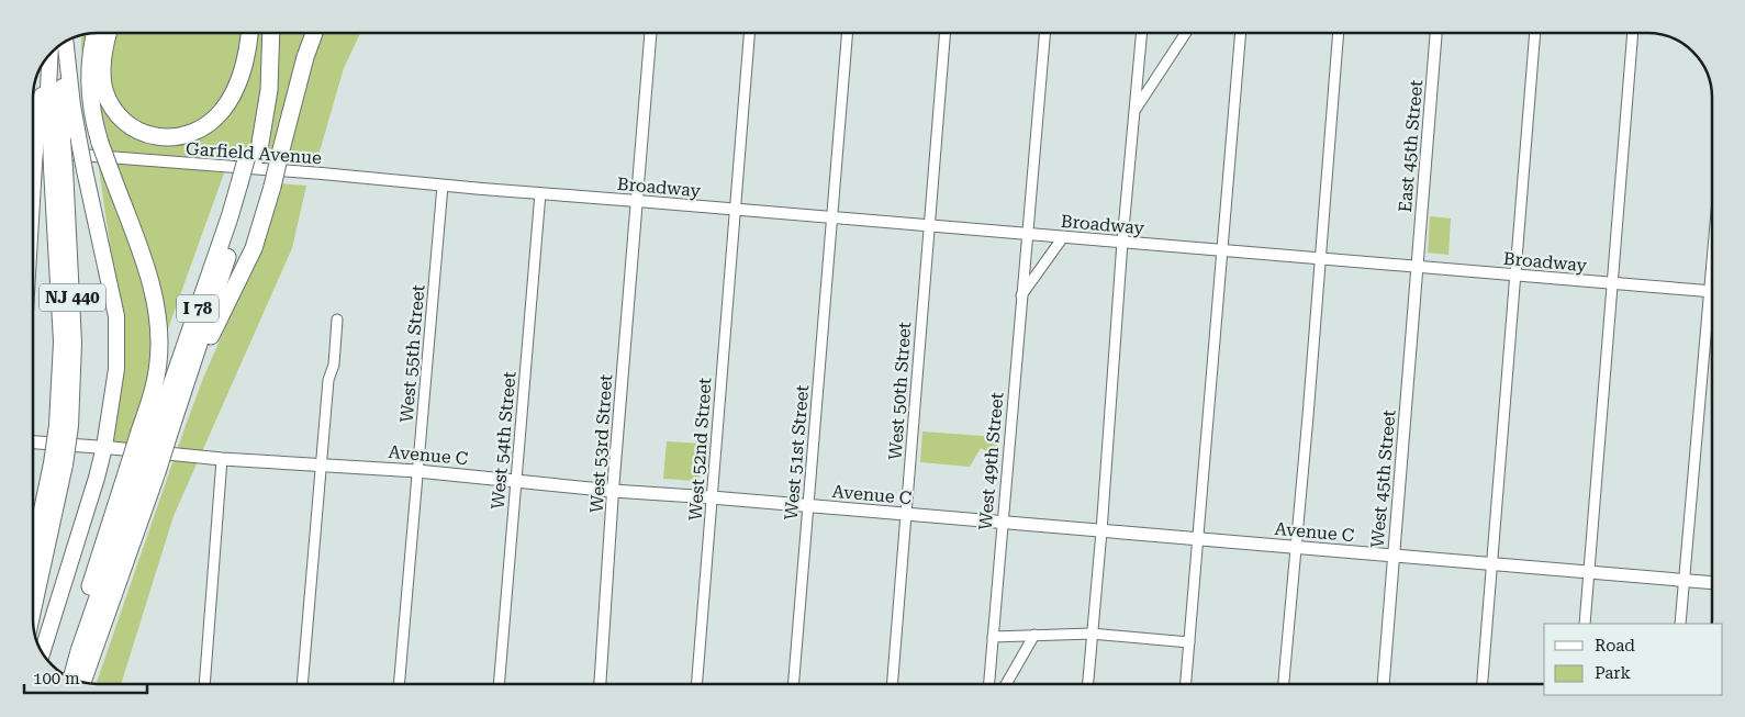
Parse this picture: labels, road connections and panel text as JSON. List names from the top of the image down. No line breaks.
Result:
{"streets":{"highway":["NJ 440","I 78"],"main road":["Avenue C"],"street":["East 45th Street","Garfield Avenue","Broadway","West 55th Street","West 50th Street","West 54th Street","West 53rd Street","West 52nd Street","West 51st Street","West 49th Street","West 45th Street"]},"crossings":[["East 45th Street","Broadway"],["East 45th Street","West 45th Street"],["Garfield Avenue","Broadway"],["Garfield Avenue","West 55th Street"],["Broadway","West 50th Street"],["Broadway","West 54th Street"],["Broadway","West 53rd Street"],["Broadway","West 52nd Street"],["Broadway","West 51st Street"],["Broadway","West 49th Street"],["Broadway","West 45th Street"],["West 55th Street","Avenue C"],["West 50th Street","Avenue C"],["West 54th Street","Avenue C"],["West 53rd Street","Avenue C"],["West 52nd Street","Avenue C"],["West 51st Street","Avenue C"],["Avenue C","West 49th Street"],["Avenue C","West 45th Street"]],"legend":["Road","Park"],"scale_bar":"100 m"}
